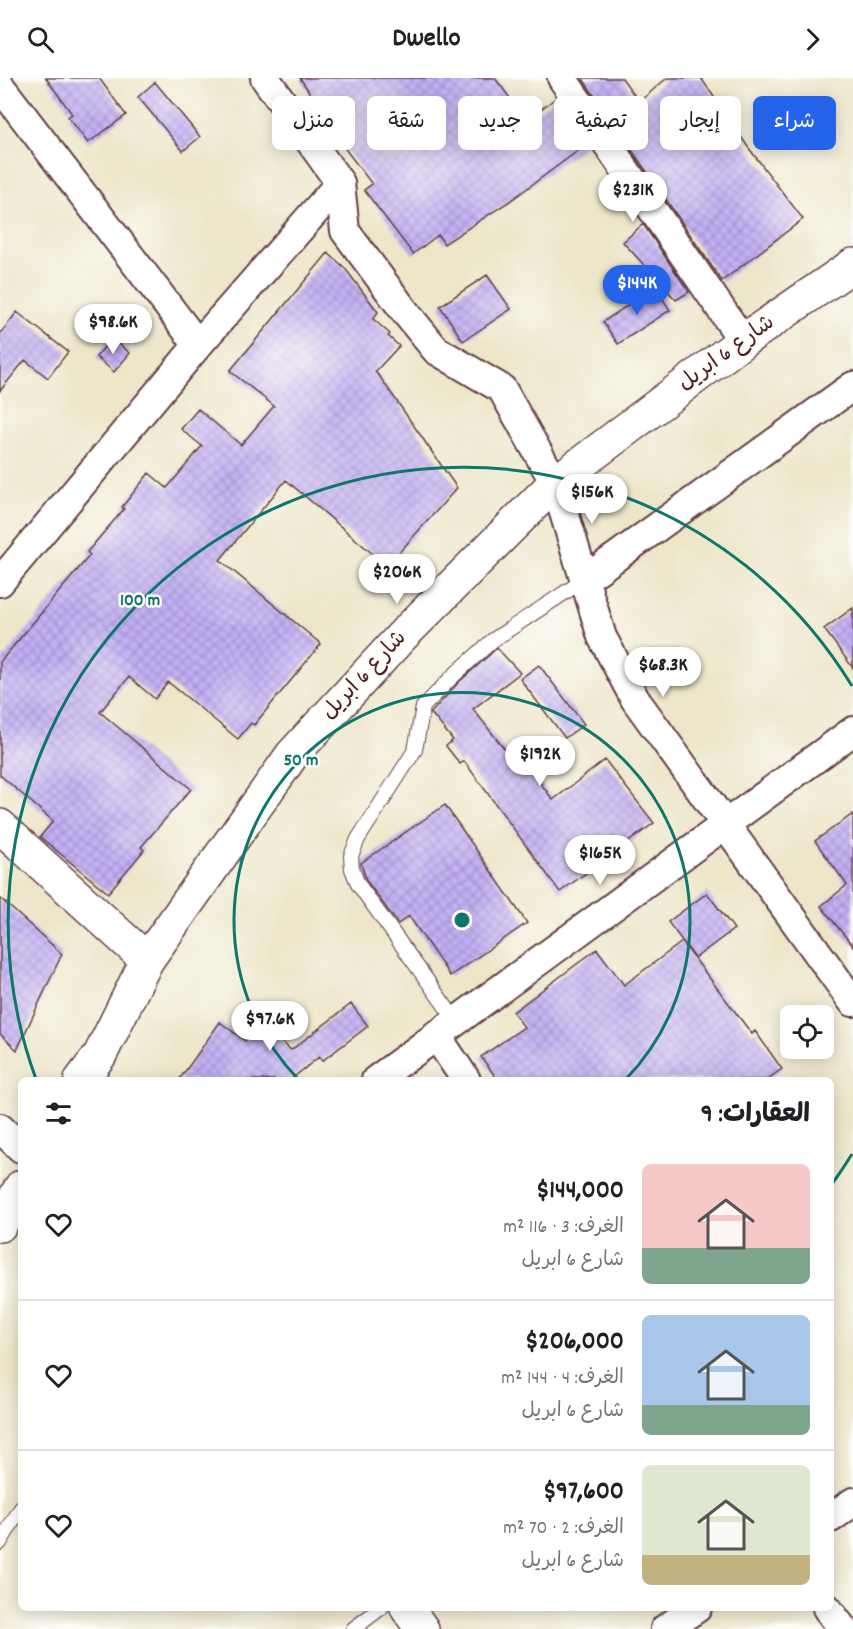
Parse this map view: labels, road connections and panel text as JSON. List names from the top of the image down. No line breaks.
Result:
{"streets":{"street":["شارع 6 ابريل"]},"page":{"header":"Dwello","chip":["شراء","إيجار","تصفية","جديد","شقة","منزل"],"price":["$231K","$144K","$98.6K","$156K","$206K","$68.3K","$192K","$165K","$97.6K"],"heading":"العقارات: 9","list":[{"name":"$144,000","note":"الغرف: 3 · 116 m² · شارع 6 ابريل"},{"name":"$206,000","note":"الغرف: 4 · 144 m² · شارع 6 ابريل"},{"name":"$97,600","note":"الغرف: 2 · 70 m² · شارع 6 ابريل"}]},"rings":["100 m","50 m"]}
